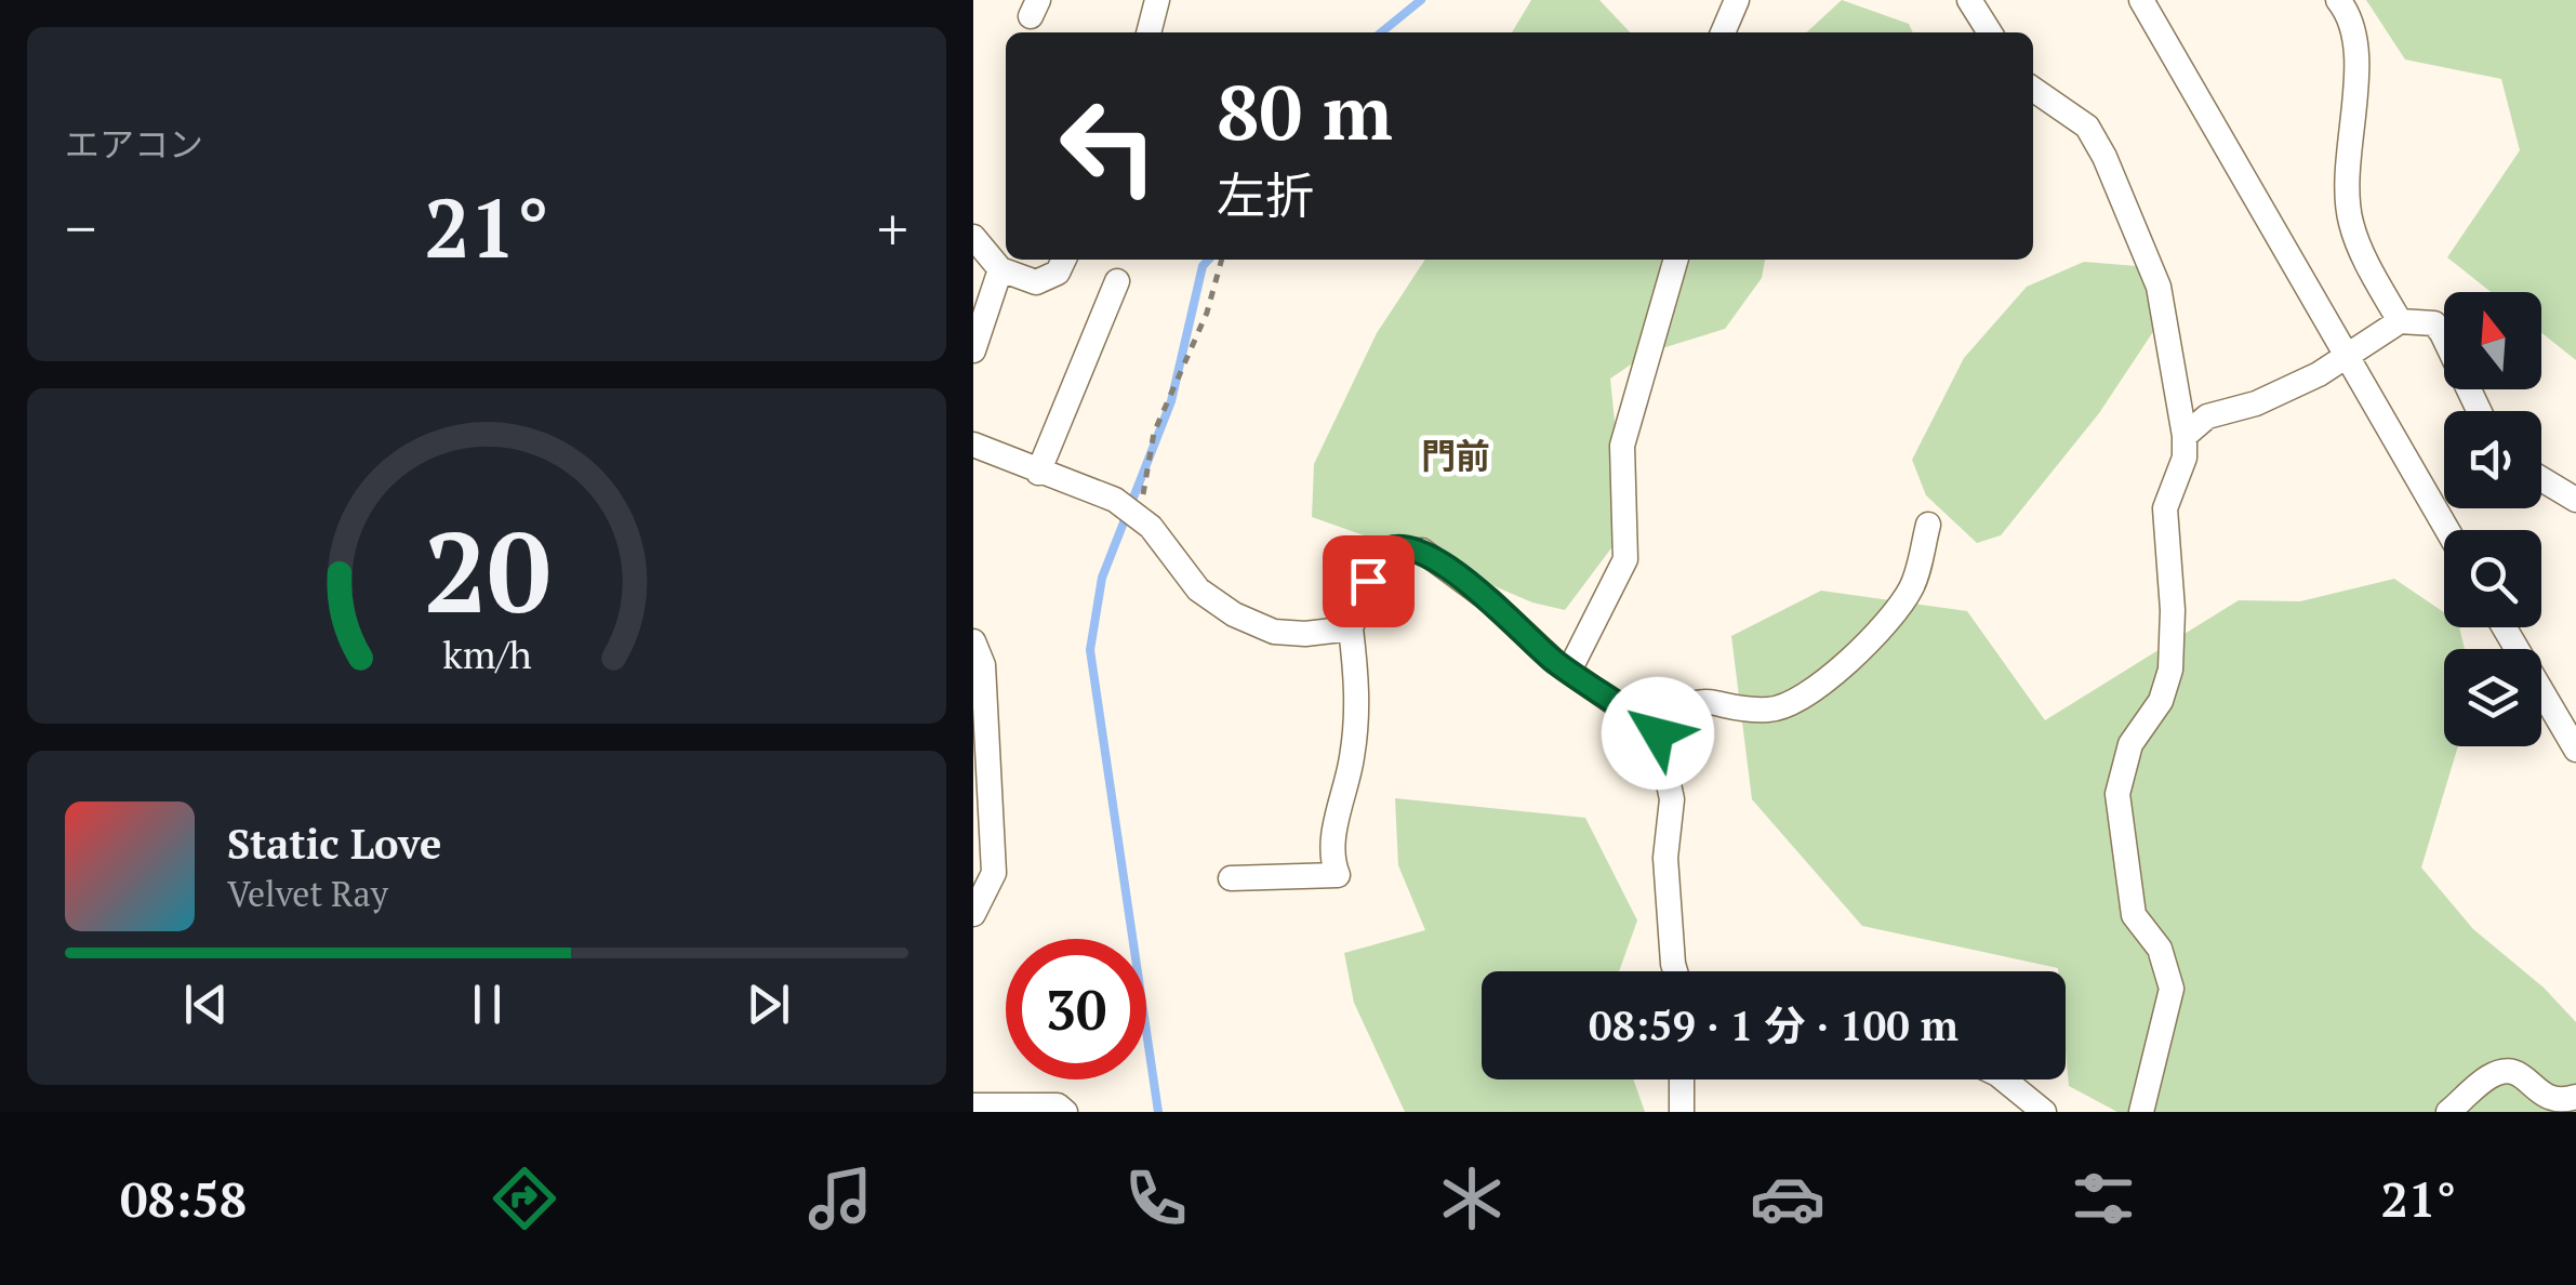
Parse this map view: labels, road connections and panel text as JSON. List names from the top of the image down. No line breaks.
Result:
{"districts":["門前"],"north":"top","page":{"tile":"エアコン","turn":["80 m","左折"],"heat":["−","21°","+"],"song":["Static Love","Velvet Ray"],"limit":"30","trip":"08:59 · 1 分 · 100 m","tabs":["08:58","21°"],"gauge":["20","km/h"]}}
